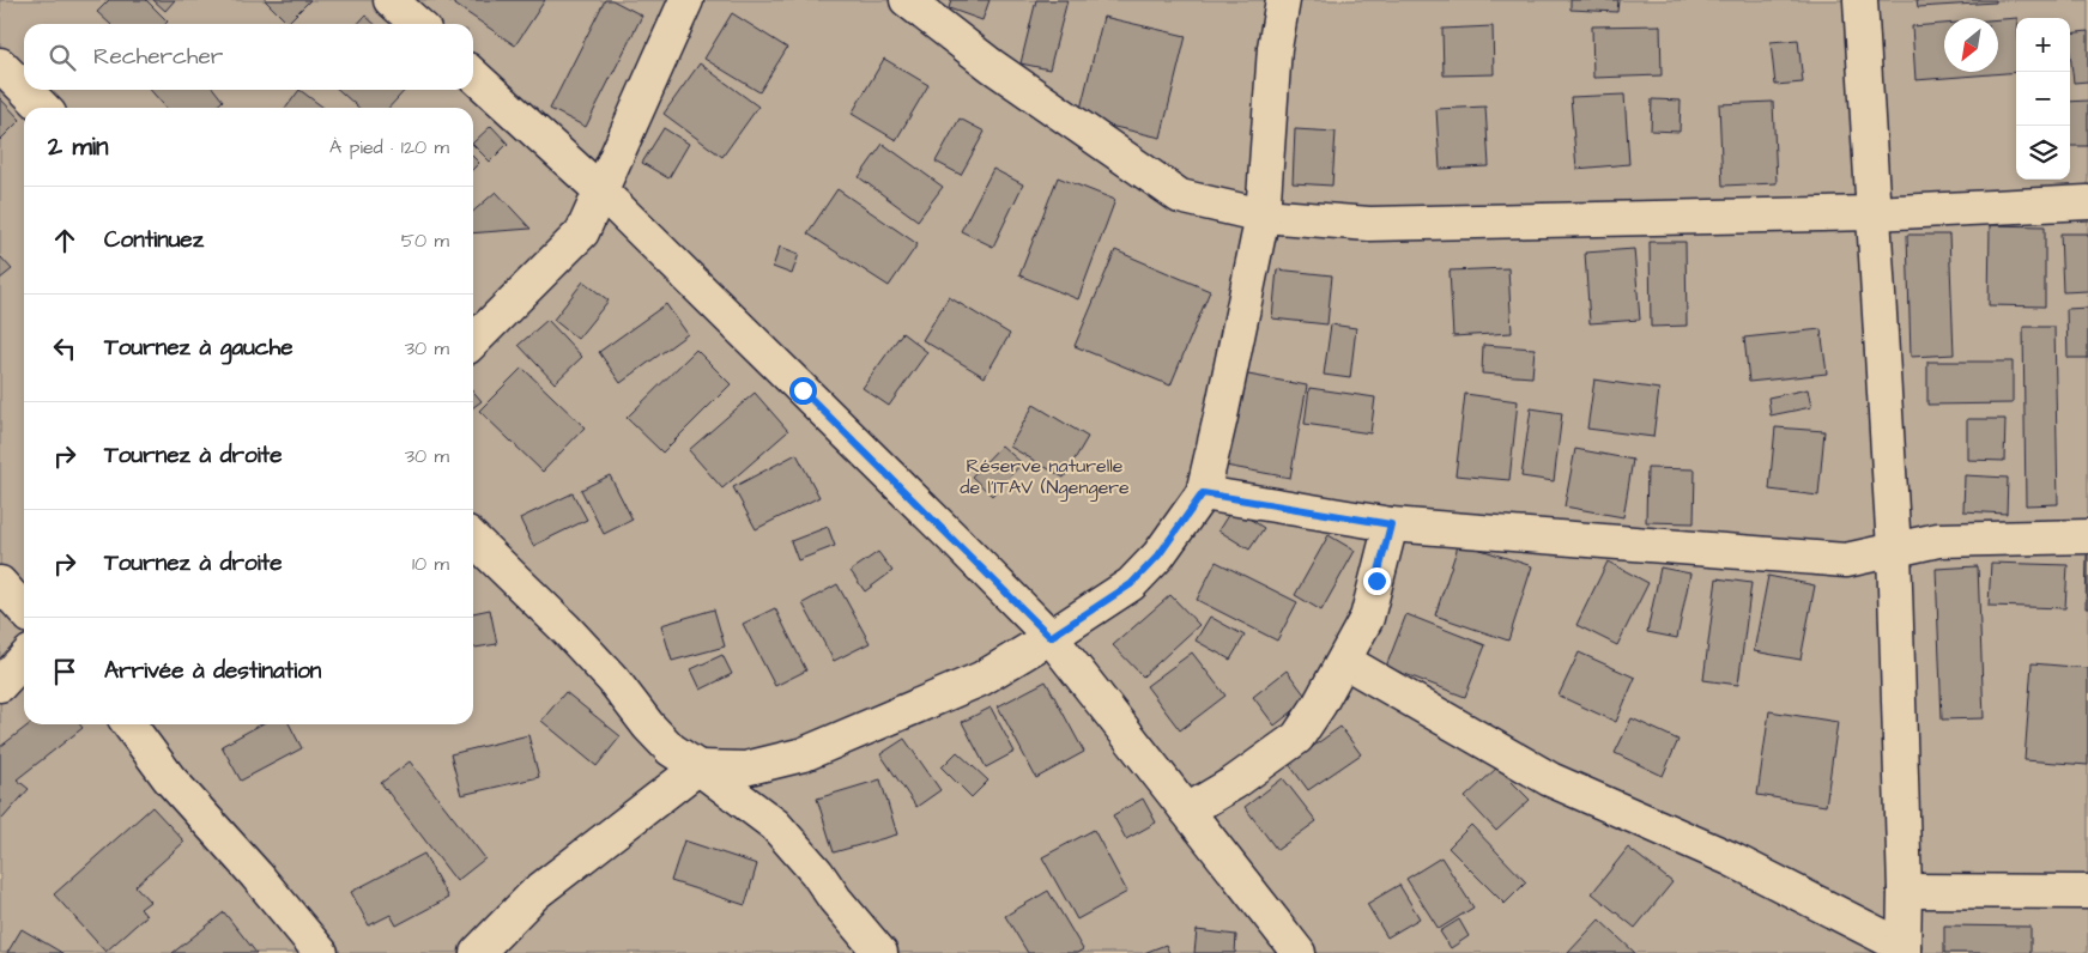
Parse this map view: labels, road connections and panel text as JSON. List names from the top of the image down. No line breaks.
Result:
{"parks":["Réserve naturelle de l'ITAV (Ngengere"],"north":"bottom left","page":{"map_buttons":["+","−"],"search":"Rechercher","heading":["2 min","À pied · 120 m"],"list":[["Continuez","50 m"],["Tournez à gauche","30 m"],["Tournez à droite","30 m"],["Tournez à droite","10 m"],"Arrivée à destination"]}}
